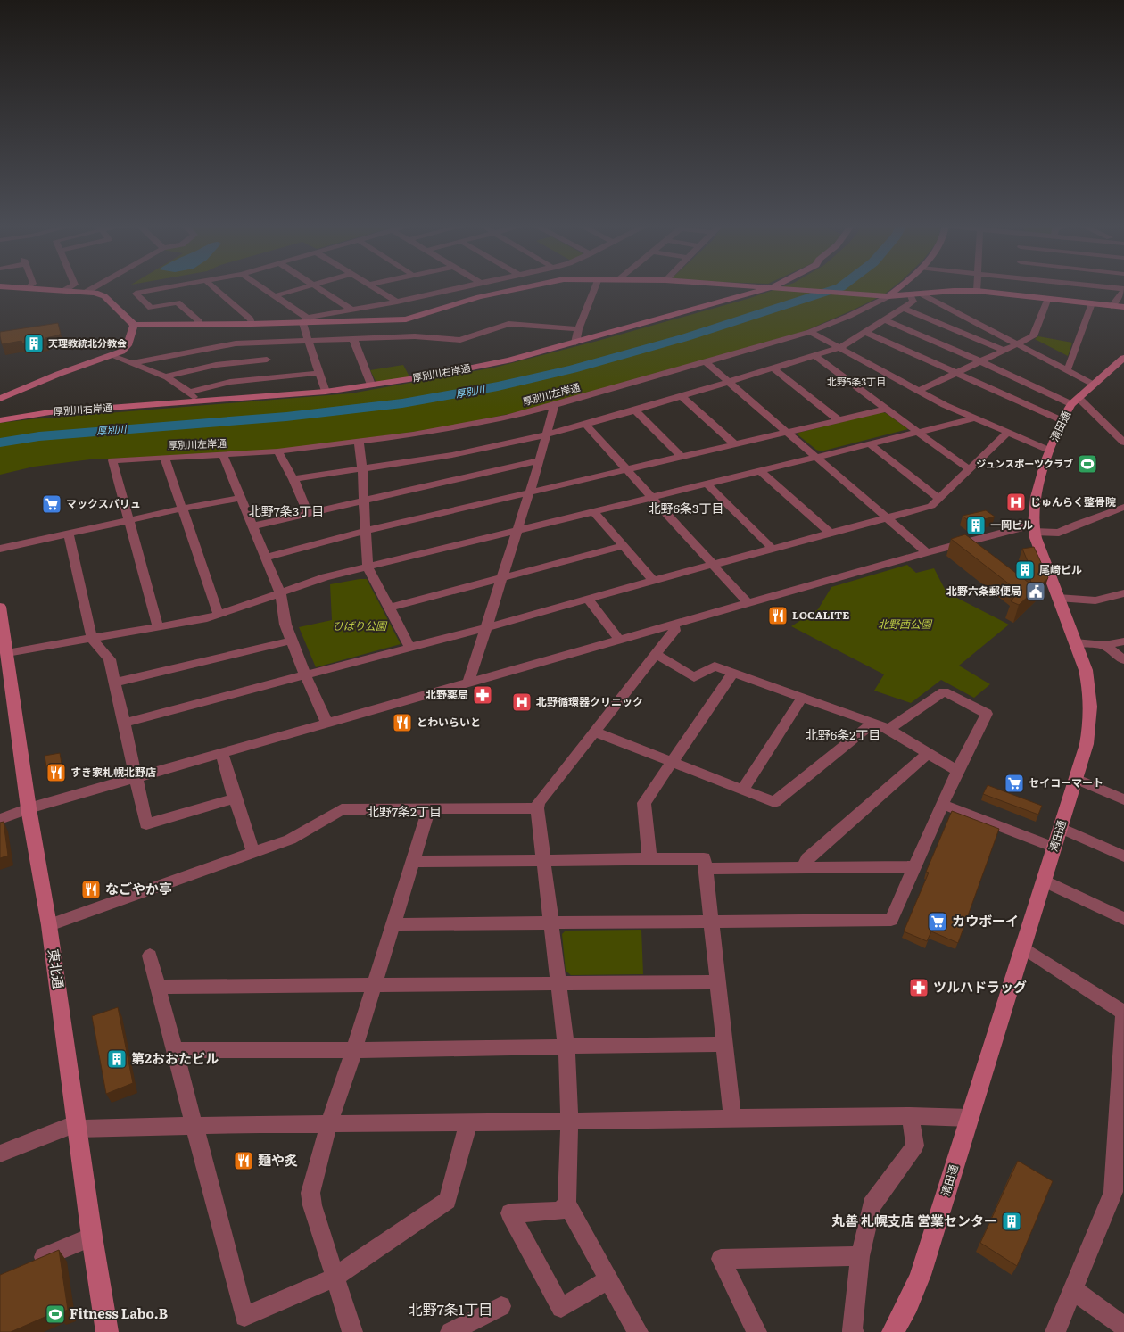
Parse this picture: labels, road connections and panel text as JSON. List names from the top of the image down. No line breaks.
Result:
{"streets":{"street":["厚別川右岸通","厚別川左岸通","清田通","東北通"]},"districts":["北野5条3丁目","北野6条3丁目","北野7条3丁目","北野6条2丁目","北野7条2丁目","北野7条1丁目"],"water":["厚別川"],"parks":["北野西公園","ひばり公園"],"places":{"building":["天理教統北分教会","一岡ビル","尾崎ビル","第2おおたビル","丸善 札幌支店 営業センター"],"sports":["ジュンスポーツクラブ","Fitness Labo.B"],"hospital":["じゅんらく整骨院","北野循環器クリニック"],"supermarket":["マックスバリュ","セイコーマート","カウボーイ"],"public building":["北野六条郵便局"],"restaurant":["LOCALITE","とわいらいと","すき家札幌北野店","なごやか亭","麺や炙"],"pharmacy":["北野薬局","ツルハドラッグ"]}}
